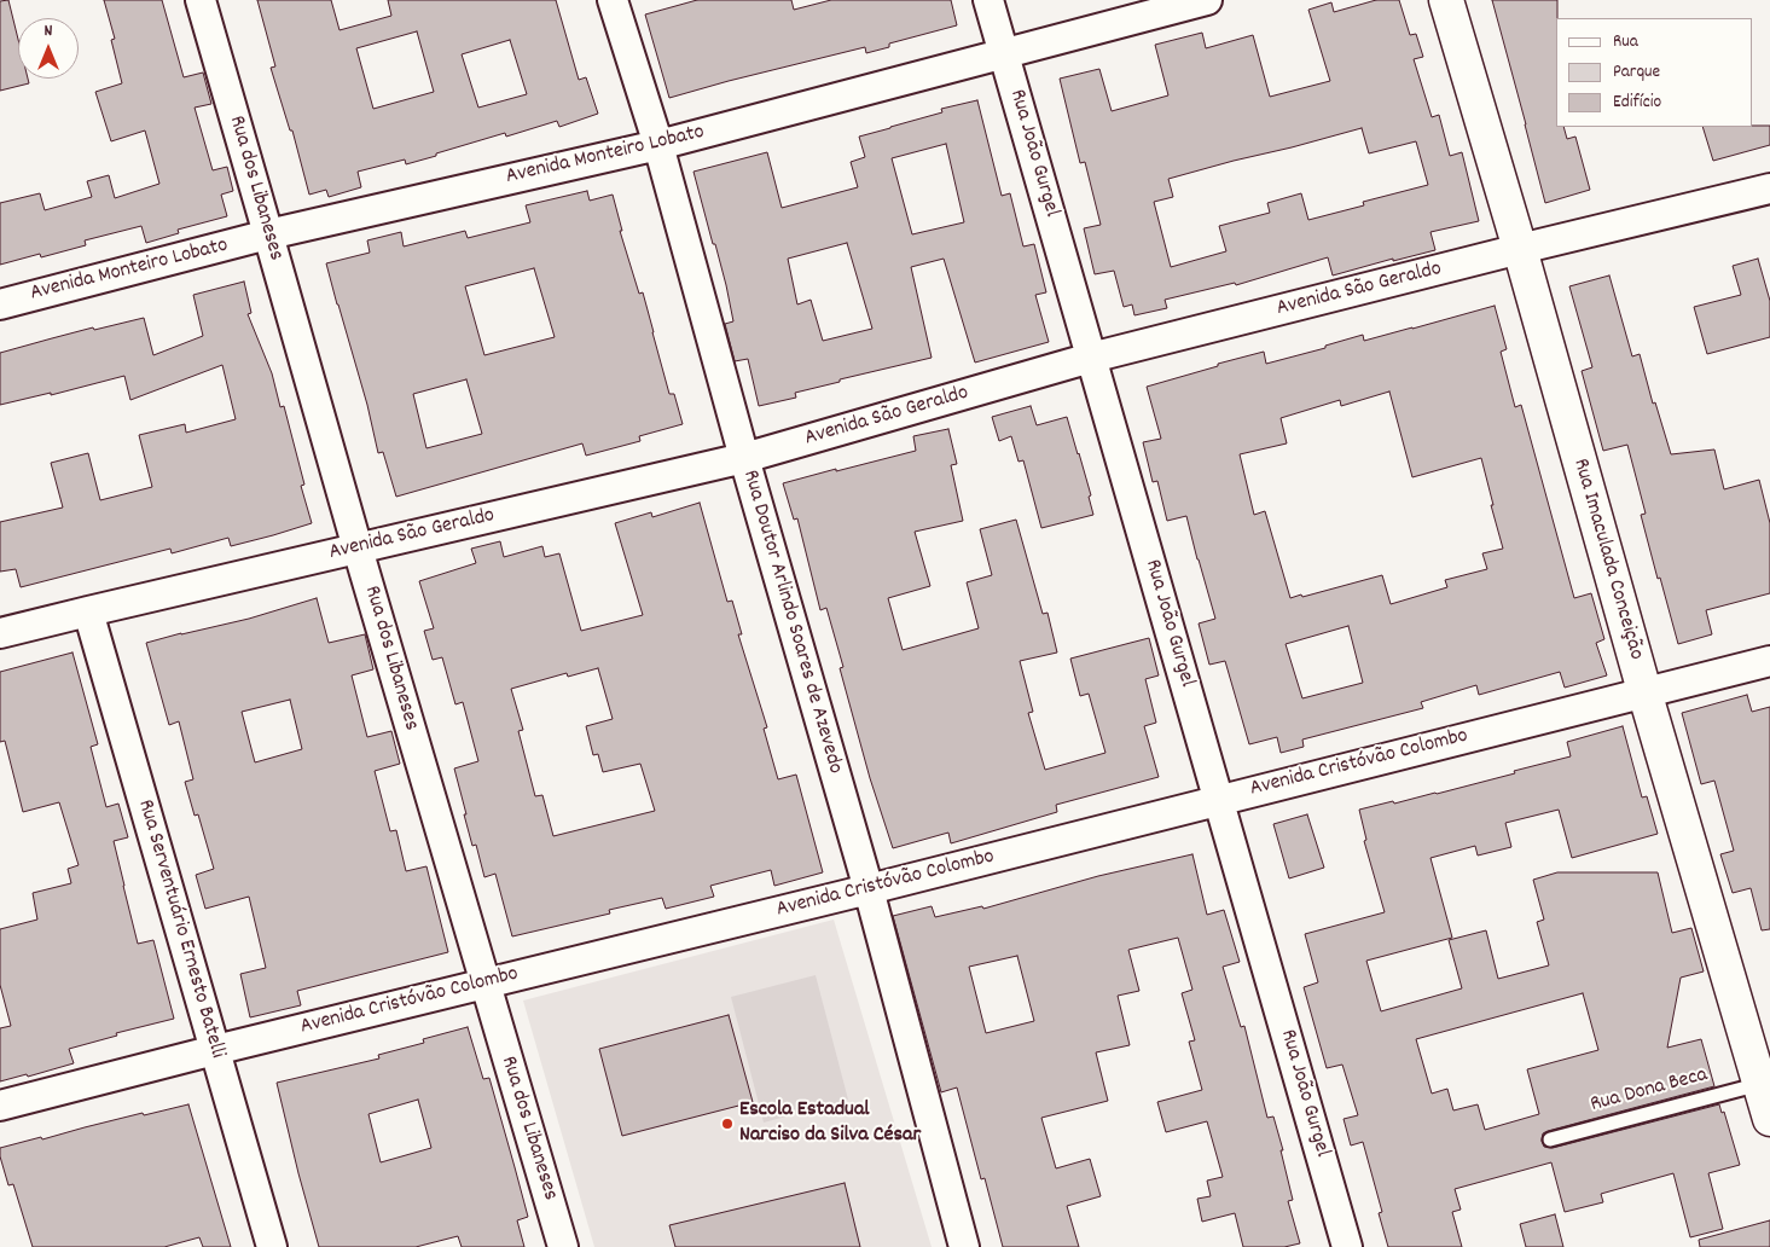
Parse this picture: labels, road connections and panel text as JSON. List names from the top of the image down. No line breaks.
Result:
{"streets":{"street":["Rua João Gurgel","Avenida Monteiro Lobato","Rua dos Libaneses","Avenida São Geraldo","Rua Imaculada Conceição","Rua Doutor Arlindo Soares de Azevedo","Avenida Cristóvão Colombo","Rua Serventuário Ernesto Batelli"],"lane":["Rua Dona Beca"]},"crossings":[["Rua João Gurgel","Avenida Monteiro Lobato"],["Rua João Gurgel","Avenida São Geraldo"],["Rua João Gurgel","Avenida Cristóvão Colombo"],["Avenida Monteiro Lobato","Rua dos Libaneses"],["Avenida Monteiro Lobato","Rua Doutor Arlindo Soares de Azevedo"],["Rua dos Libaneses","Avenida São Geraldo"],["Rua dos Libaneses","Avenida Cristóvão Colombo"],["Avenida São Geraldo","Rua Imaculada Conceição"],["Avenida São Geraldo","Rua Doutor Arlindo Soares de Azevedo"],["Avenida São Geraldo","Rua Serventuário Ernesto Batelli"],["Rua Imaculada Conceição","Avenida Cristóvão Colombo"],["Rua Imaculada Conceição","Rua Dona Beca"],["Rua Doutor Arlindo Soares de Azevedo","Avenida Cristóvão Colombo"],["Avenida Cristóvão Colombo","Rua Serventuário Ernesto Batelli"]],"places":["Escola Estadual Narciso da Silva César"],"legend":["Rua","Parque","Edifício"],"north":"top"}
